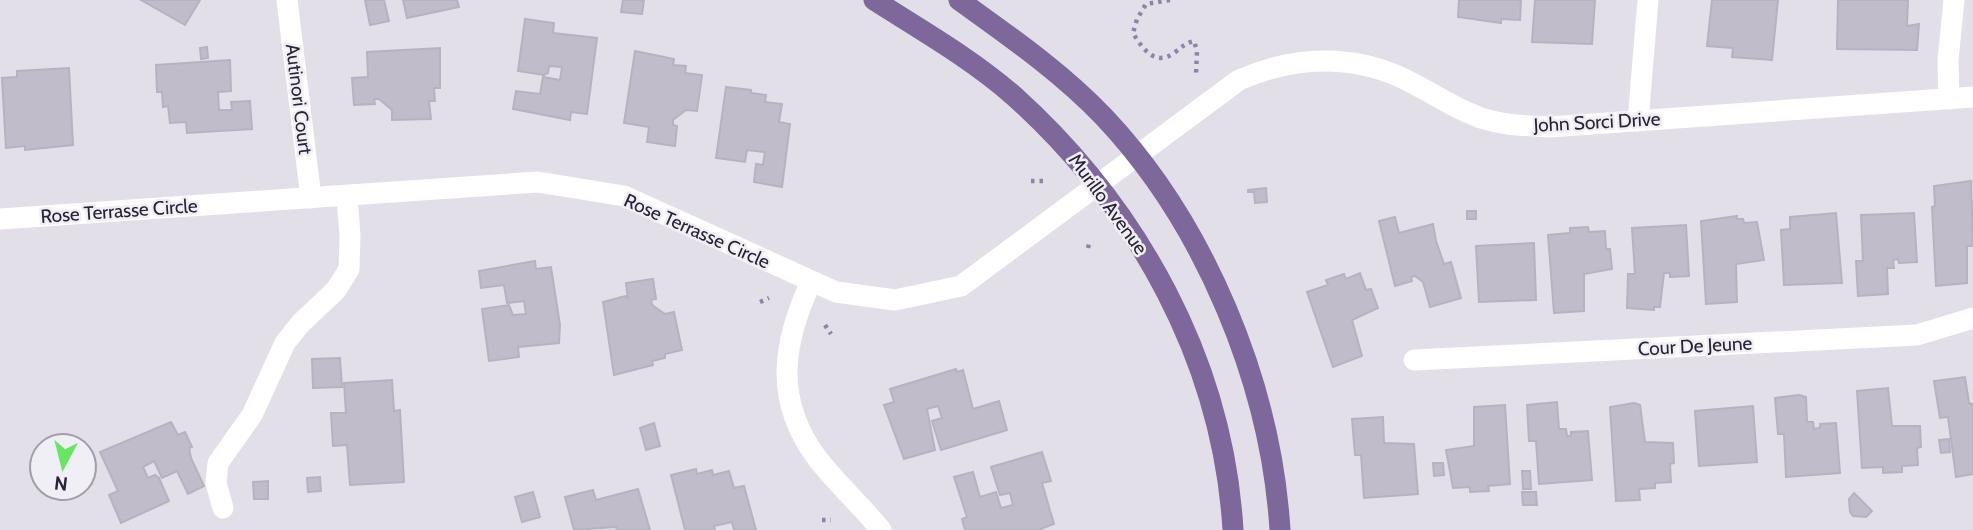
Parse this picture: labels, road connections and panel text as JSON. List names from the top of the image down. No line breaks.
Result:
{"streets":{"main road":["Murillo Avenue"],"street":["Autinori Court","John Sorci Drive","Rose Terrasse Circle","Cour De Jeune"]},"crossings":[["Autinori Court","Rose Terrasse Circle"],["John Sorci Drive","Rose Terrasse Circle"],["Murillo Avenue","Rose Terrasse Circle"]],"north":"bottom"}
